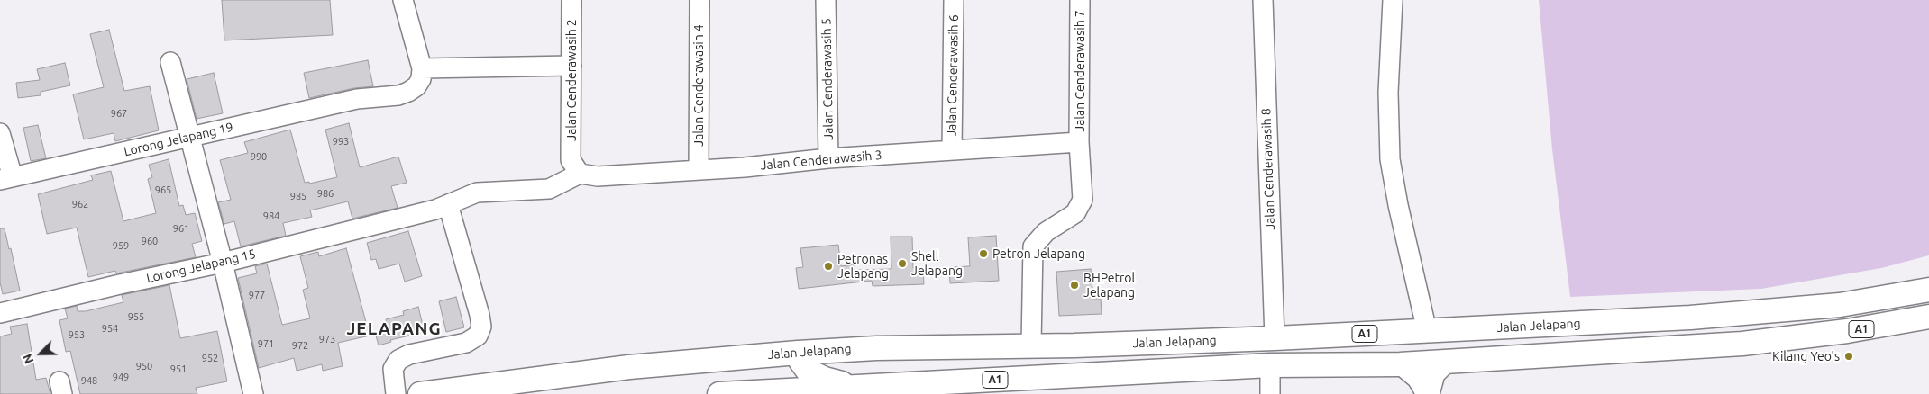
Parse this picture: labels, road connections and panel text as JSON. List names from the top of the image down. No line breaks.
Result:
{"streets":{"main road":["Jalan Jelapang","A1"],"street":["Jalan Cenderawasih 7","Jalan Cenderawasih 6","Jalan Cenderawasih 5","Jalan Cenderawasih 2","Jalan Cenderawasih 4","Lorong Jelapang 19","Jalan Cenderawasih 3","Jalan Cenderawasih 8","Lorong Jelapang 15"]},"crossings":[["Jalan Cenderawasih 7","Jalan Cenderawasih 3"],["Jalan Cenderawasih 7","Jalan Jelapang"],["Jalan Cenderawasih 6","Jalan Cenderawasih 3"],["Jalan Cenderawasih 5","Jalan Cenderawasih 3"],["Jalan Cenderawasih 2","Jalan Cenderawasih 3"],["Jalan Cenderawasih 2","Lorong Jelapang 15"],["Jalan Cenderawasih 4","Jalan Cenderawasih 3"],["Jalan Cenderawasih 3","Lorong Jelapang 15"],["Jalan Cenderawasih 8","Jalan Jelapang"]],"districts":["JELAPANG"],"places":["Petron Jelapang","Shell Jelapang","Petronas Jelapang","BHPetrol Jelapang","Kilang Yeo's"],"house_numbers":["967","993","990","965","986","985","962","984","961","960","959","977","955","954","953","973","971","972","952","950","951","949","948"],"north":"bottom left"}
